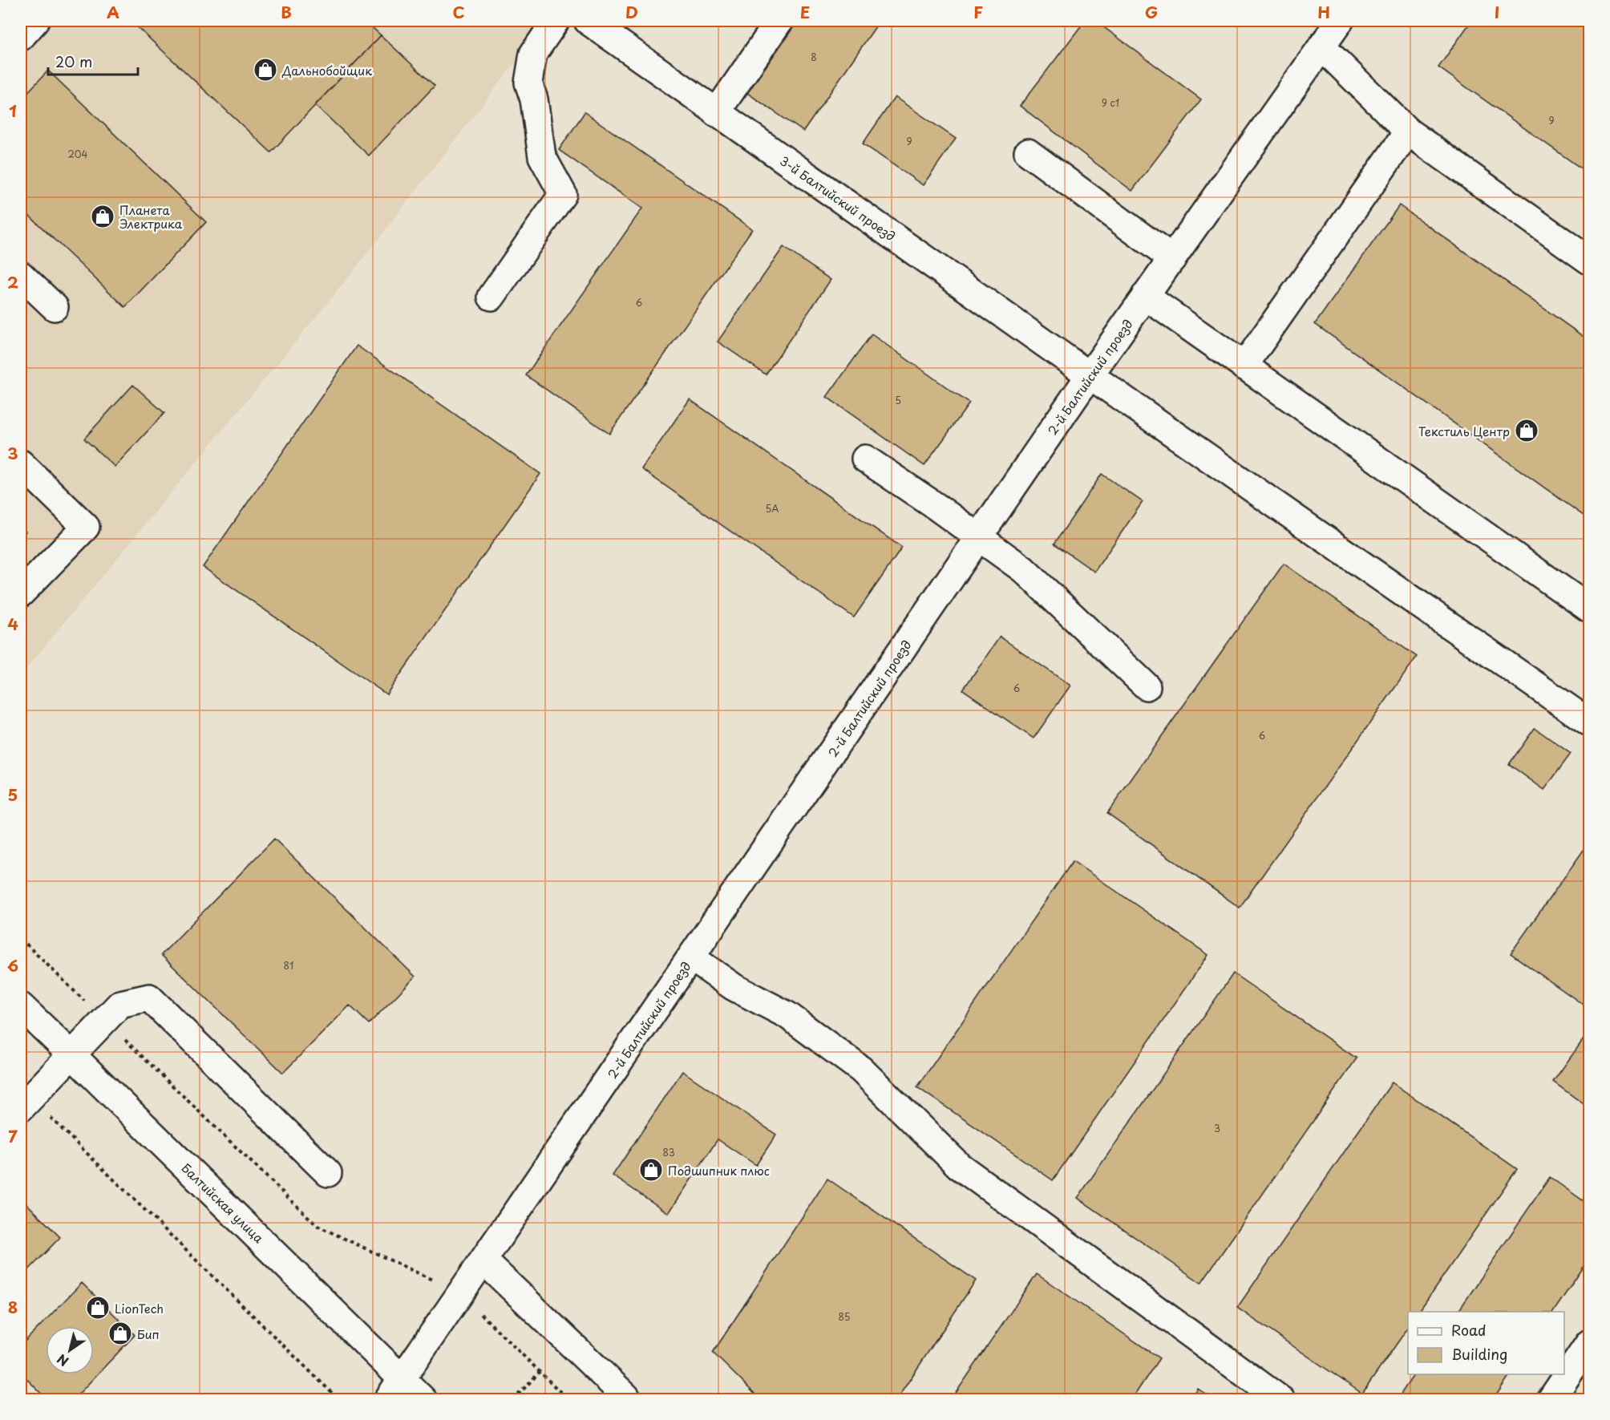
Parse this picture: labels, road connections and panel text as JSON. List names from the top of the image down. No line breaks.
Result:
{"streets":{"street":["3-й Балтийский проезд","2-й Балтийский проезд","Балтийская улица"]},"crossings":[["3-й Балтийский проезд","2-й Балтийский проезд"],["2-й Балтийский проезд","Балтийская улица"]],"places":{"shop":["Дальнобойщик","Планета Электрика","Текстиль Центр","Подшипник плюс","LionTech","Бип"]},"house_numbers":["8","9 с1","9","9","204","6","5","5А","6","6","81","3","83","85"],"legend":["Road","Building"],"scale_bar":"20 m","north":"bottom left","grid":{"columns":["A","B","C","D","E","F","G","H","I"],"rows":["1","2","3","4","5","6","7","8"]}}
